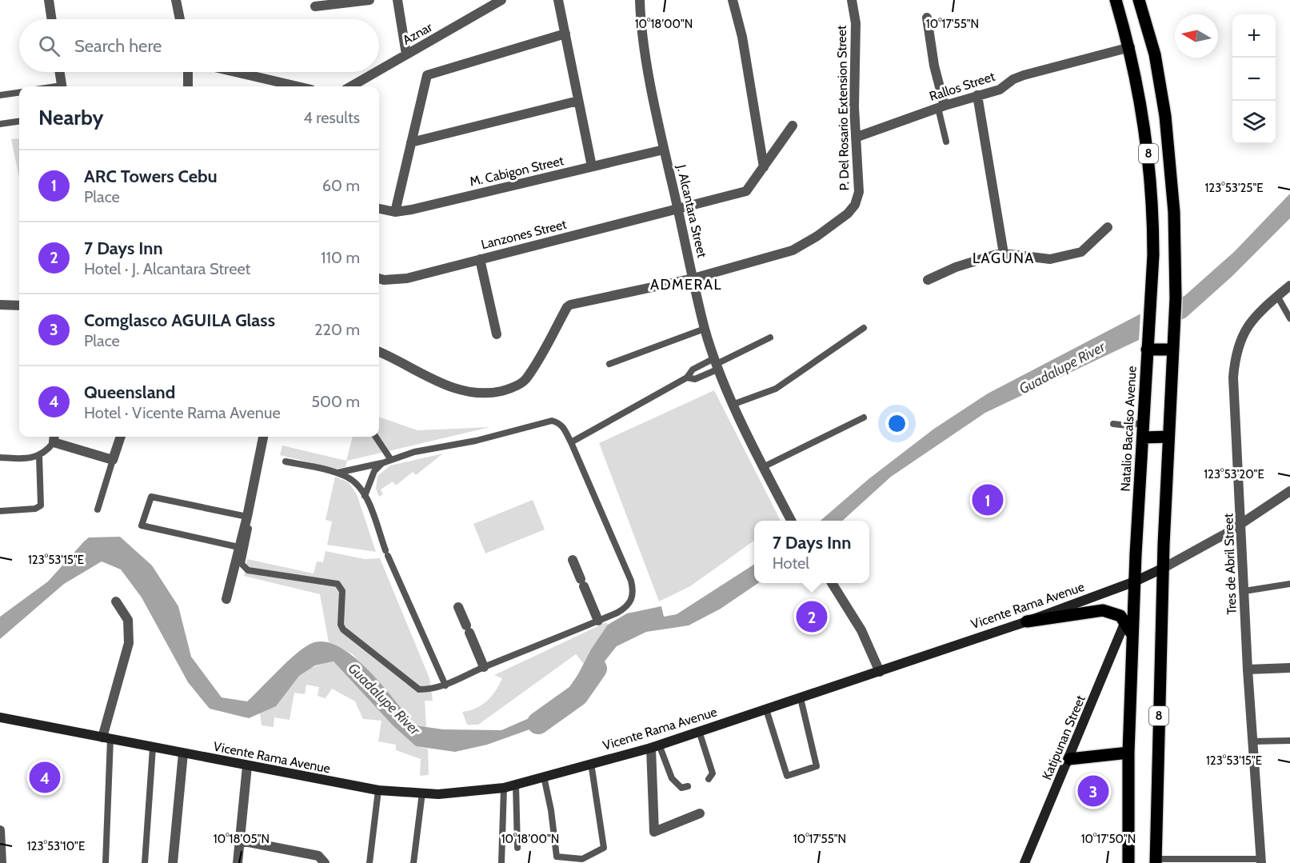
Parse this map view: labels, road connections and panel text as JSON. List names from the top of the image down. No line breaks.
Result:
{"streets":{"main road":["8","Natalio Bacalso Avenue","Vicente Rama Avenue","Katipunan Street"],"street":["Aznar","Rallos Street","P. Del Rosario Extension Street","M. Cabigon Street","J. Alcantara Street","Lanzones Street","Tres de Abril Street"]},"crossings":[["Rallos Street","P. Del Rosario Extension Street"],["Rallos Street","Natalio Bacalso Avenue"],["P. Del Rosario Extension Street","J. Alcantara Street"],["8","Vicente Rama Avenue"],["M. Cabigon Street","J. Alcantara Street"],["J. Alcantara Street","Lanzones Street"],["Natalio Bacalso Avenue","Vicente Rama Avenue"],["Tres de Abril Street","Vicente Rama Avenue"]],"districts":["LAGUNA","ADMERAL"],"water":["Guadalupe River"],"north":"left","page":{"map_buttons":["+","−"],"search":"Search here","heading":["Nearby","4 results"],"list":[{"mark":"1","name":"ARC Towers Cebu","note":"Place","value":"60 m"},{"mark":"2","name":"7 Days Inn","note":"Hotel · J. Alcantara Street","value":"110 m"},{"mark":"3","name":"Comglasco AGUILA Glass","note":"Place","value":"220 m"},{"mark":"4","name":"Queensland","note":"Hotel · Vicente Rama Avenue","value":"500 m"}],"pins":["1","2","4","3"],"popup":["7 Days Inn","Hotel"]},"coordinates":["10°18'00\"N","10°17'55\"N","123°53'25\"E","123°53'20\"E","123°53'15\"E","10°18'05\"N","10°17'50\"N","123°53'10\"E"]}
